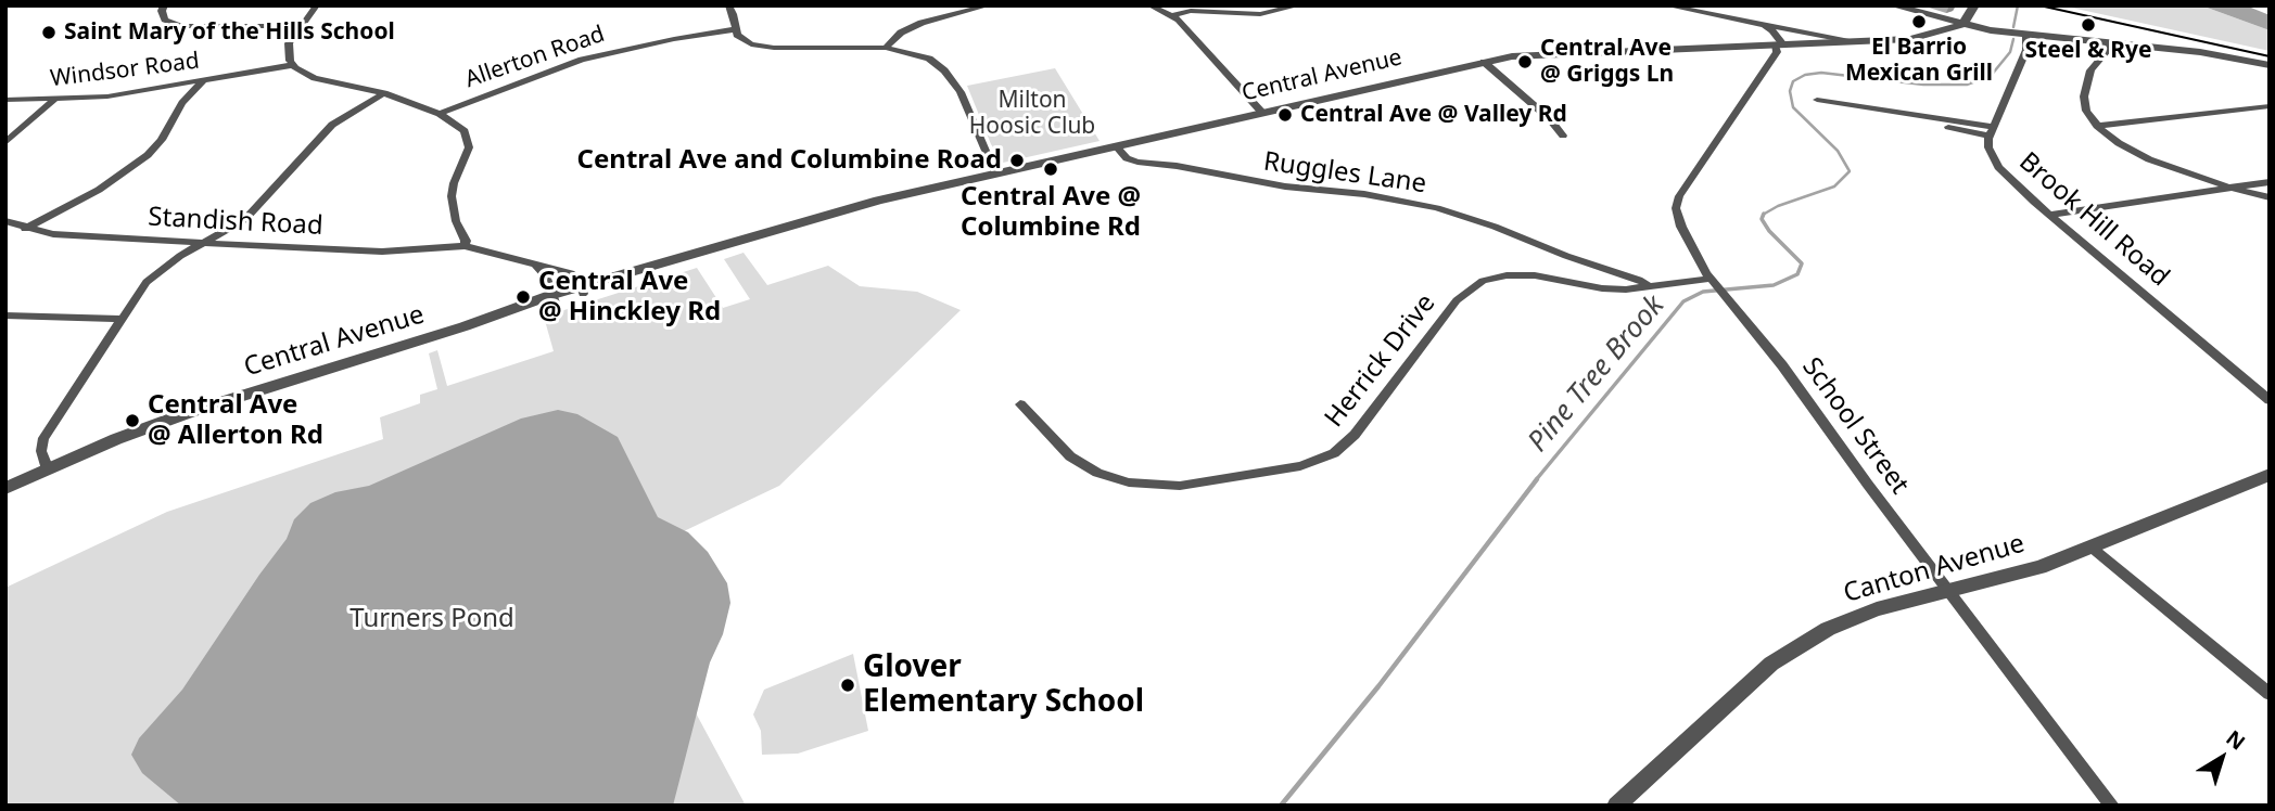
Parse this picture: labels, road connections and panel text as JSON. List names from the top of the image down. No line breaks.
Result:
{"streets":{"street":["Allerton Road","Windsor Road","Central Avenue","Ruggles Lane","Brook Hill Road","Standish Road","Herrick Drive","School Street","Canton Avenue"]},"crossings":[["Central Avenue","Ruggles Lane"],["Central Avenue","Standish Road"],["Central Avenue","School Street"],["Ruggles Lane","Herrick Drive"],["Herrick Drive","School Street"],["School Street","Canton Avenue"]],"water":["Pine Tree Brook"],"parks":["Milton Hoosic Club","Turners Pond"],"places":["El Barrio Mexican Grill","Steel & Rye","Saint Mary of the Hills School","Central Ave @ Griggs Ln","Central Ave @ Valley Rd","Central Ave and Columbine Road","Central Ave @ Columbine Rd","Central Ave @ Hinckley Rd","Central Ave @ Allerton Rd","Glover Elementary School"],"north":"top right"}
